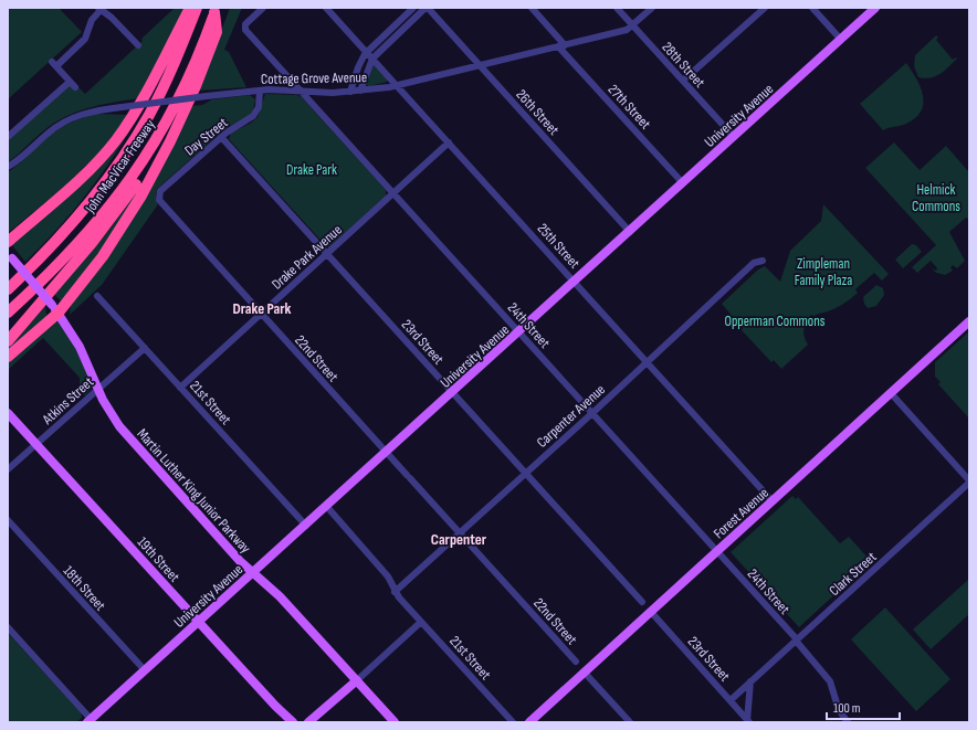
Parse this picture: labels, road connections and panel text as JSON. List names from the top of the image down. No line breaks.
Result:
{"streets":{"highway":["John MacVicar Freeway"],"main road":["University Avenue","Martin Luther King Junior Parkway","Forest Avenue","19th Street"],"street":["28th Street","Cottage Grove Avenue","27th Street","26th Street","Day Street","25th Street","Drake Park Avenue","24th Street","23rd Street","22nd Street","Atkins Street","21st Street","Carpenter Avenue","Clark Street","18th Street"]},"crossings":[["28th Street","Cottage Grove Avenue"],["28th Street","University Avenue"],["Cottage Grove Avenue","27th Street"],["Cottage Grove Avenue","26th Street"],["Cottage Grove Avenue","Day Street"],["Cottage Grove Avenue","25th Street"],["Cottage Grove Avenue","24th Street"],["27th Street","University Avenue"],["26th Street","University Avenue"],["University Avenue","25th Street"],["University Avenue","24th Street"],["University Avenue","23rd Street"],["University Avenue","22nd Street"],["University Avenue","21st Street"],["University Avenue","Martin Luther King Junior Parkway"],["University Avenue","19th Street"],["University Avenue","18th Street"],["Day Street","23rd Street"],["Day Street","22nd Street"],["25th Street","Drake Park Avenue"],["25th Street","Carpenter Avenue"],["25th Street","Forest Avenue"],["Drake Park Avenue","24th Street"],["Drake Park Avenue","23rd Street"],["Drake Park Avenue","22nd Street"],["Drake Park Avenue","21st Street"],["24th Street","Carpenter Avenue"],["24th Street","Forest Avenue"],["24th Street","Clark Street"],["23rd Street","Carpenter Avenue"],["23rd Street","Forest Avenue"],["23rd Street","Clark Street"],["22nd Street","Carpenter Avenue"],["Atkins Street","21st Street"],["Atkins Street","Martin Luther King Junior Parkway"],["Atkins Street","19th Street"],["21st Street","Carpenter Avenue"]],"districts":["Drake Park","Carpenter"],"parks":["Drake Park","Helmick Commons","Zimpleman Family Plaza","Opperman Commons"],"scale_bar":"100 m"}
